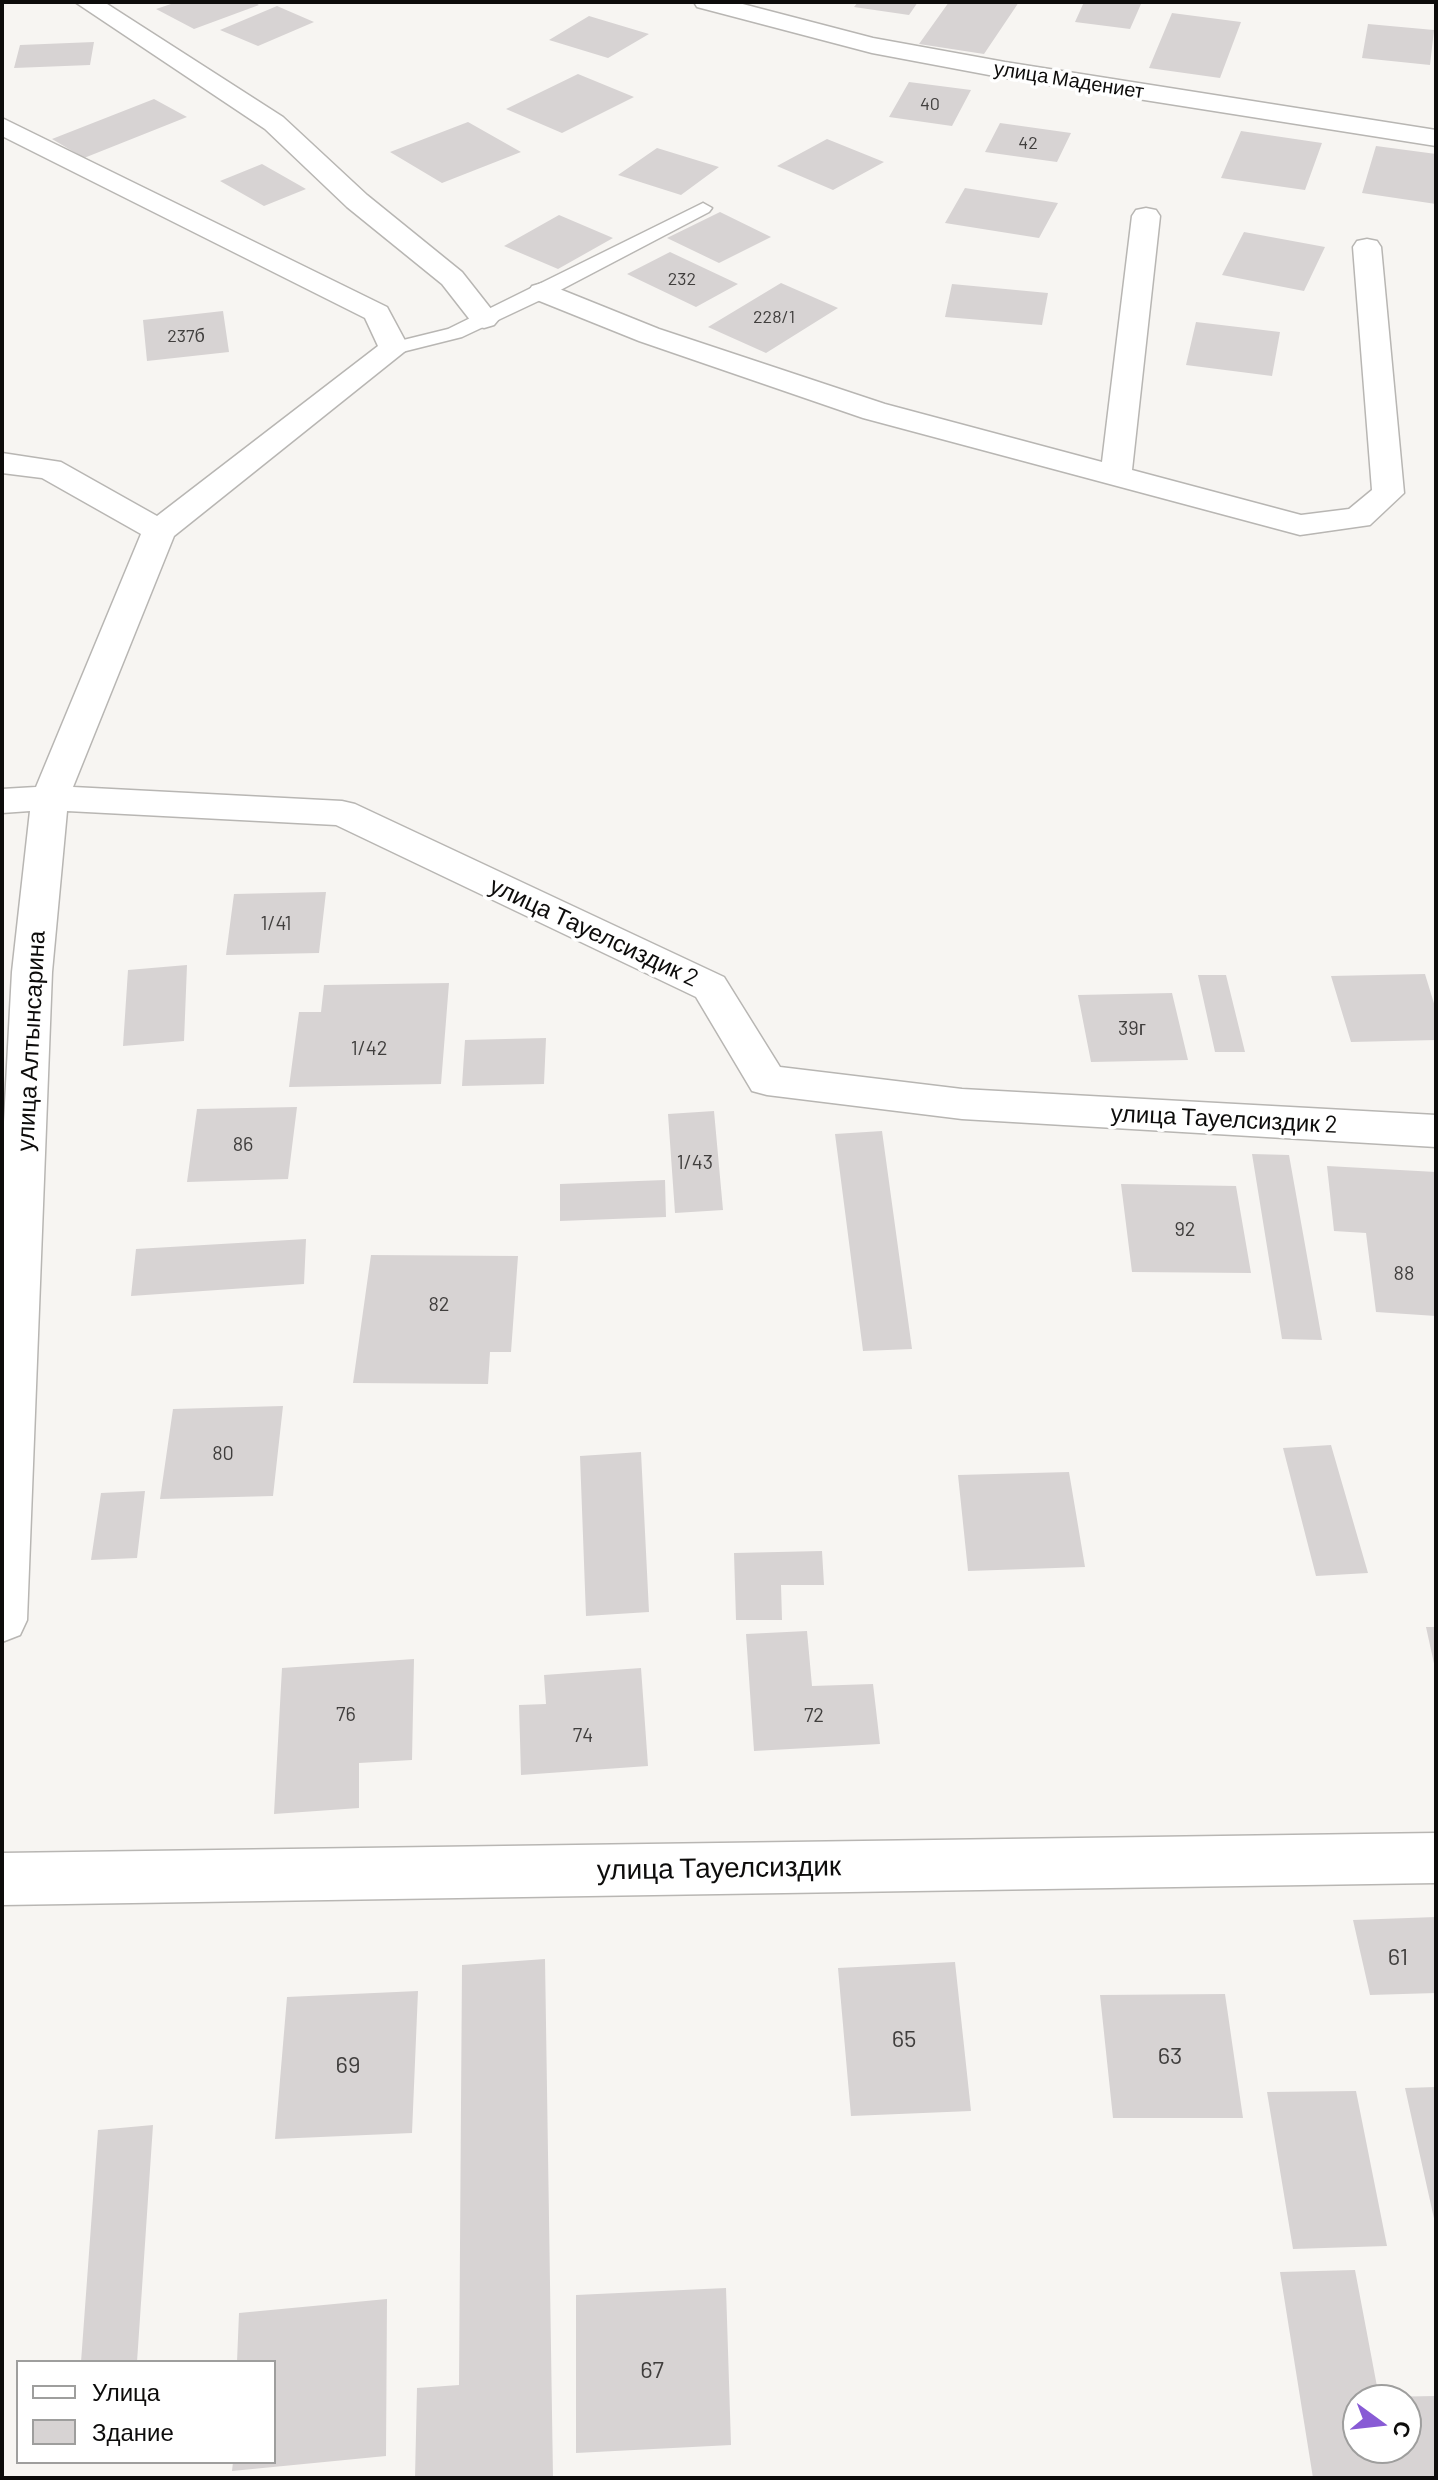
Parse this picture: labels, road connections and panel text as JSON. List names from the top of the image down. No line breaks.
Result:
{"streets":{"street":["улица Мадениет","улица Тауелсиздик 2","улица Алтынсарина","улица Тауелсиздик"]},"crossings":[["улица Тауелсиздик 2","улица Алтынсарина"]],"house_numbers":["40","42","232","228/1","237б","1/41","39г","1/42","86","1/43","92","88","82","80","76","72","74","61","65","63","69","67"],"legend":["Улица","Здание"],"north":"right"}
